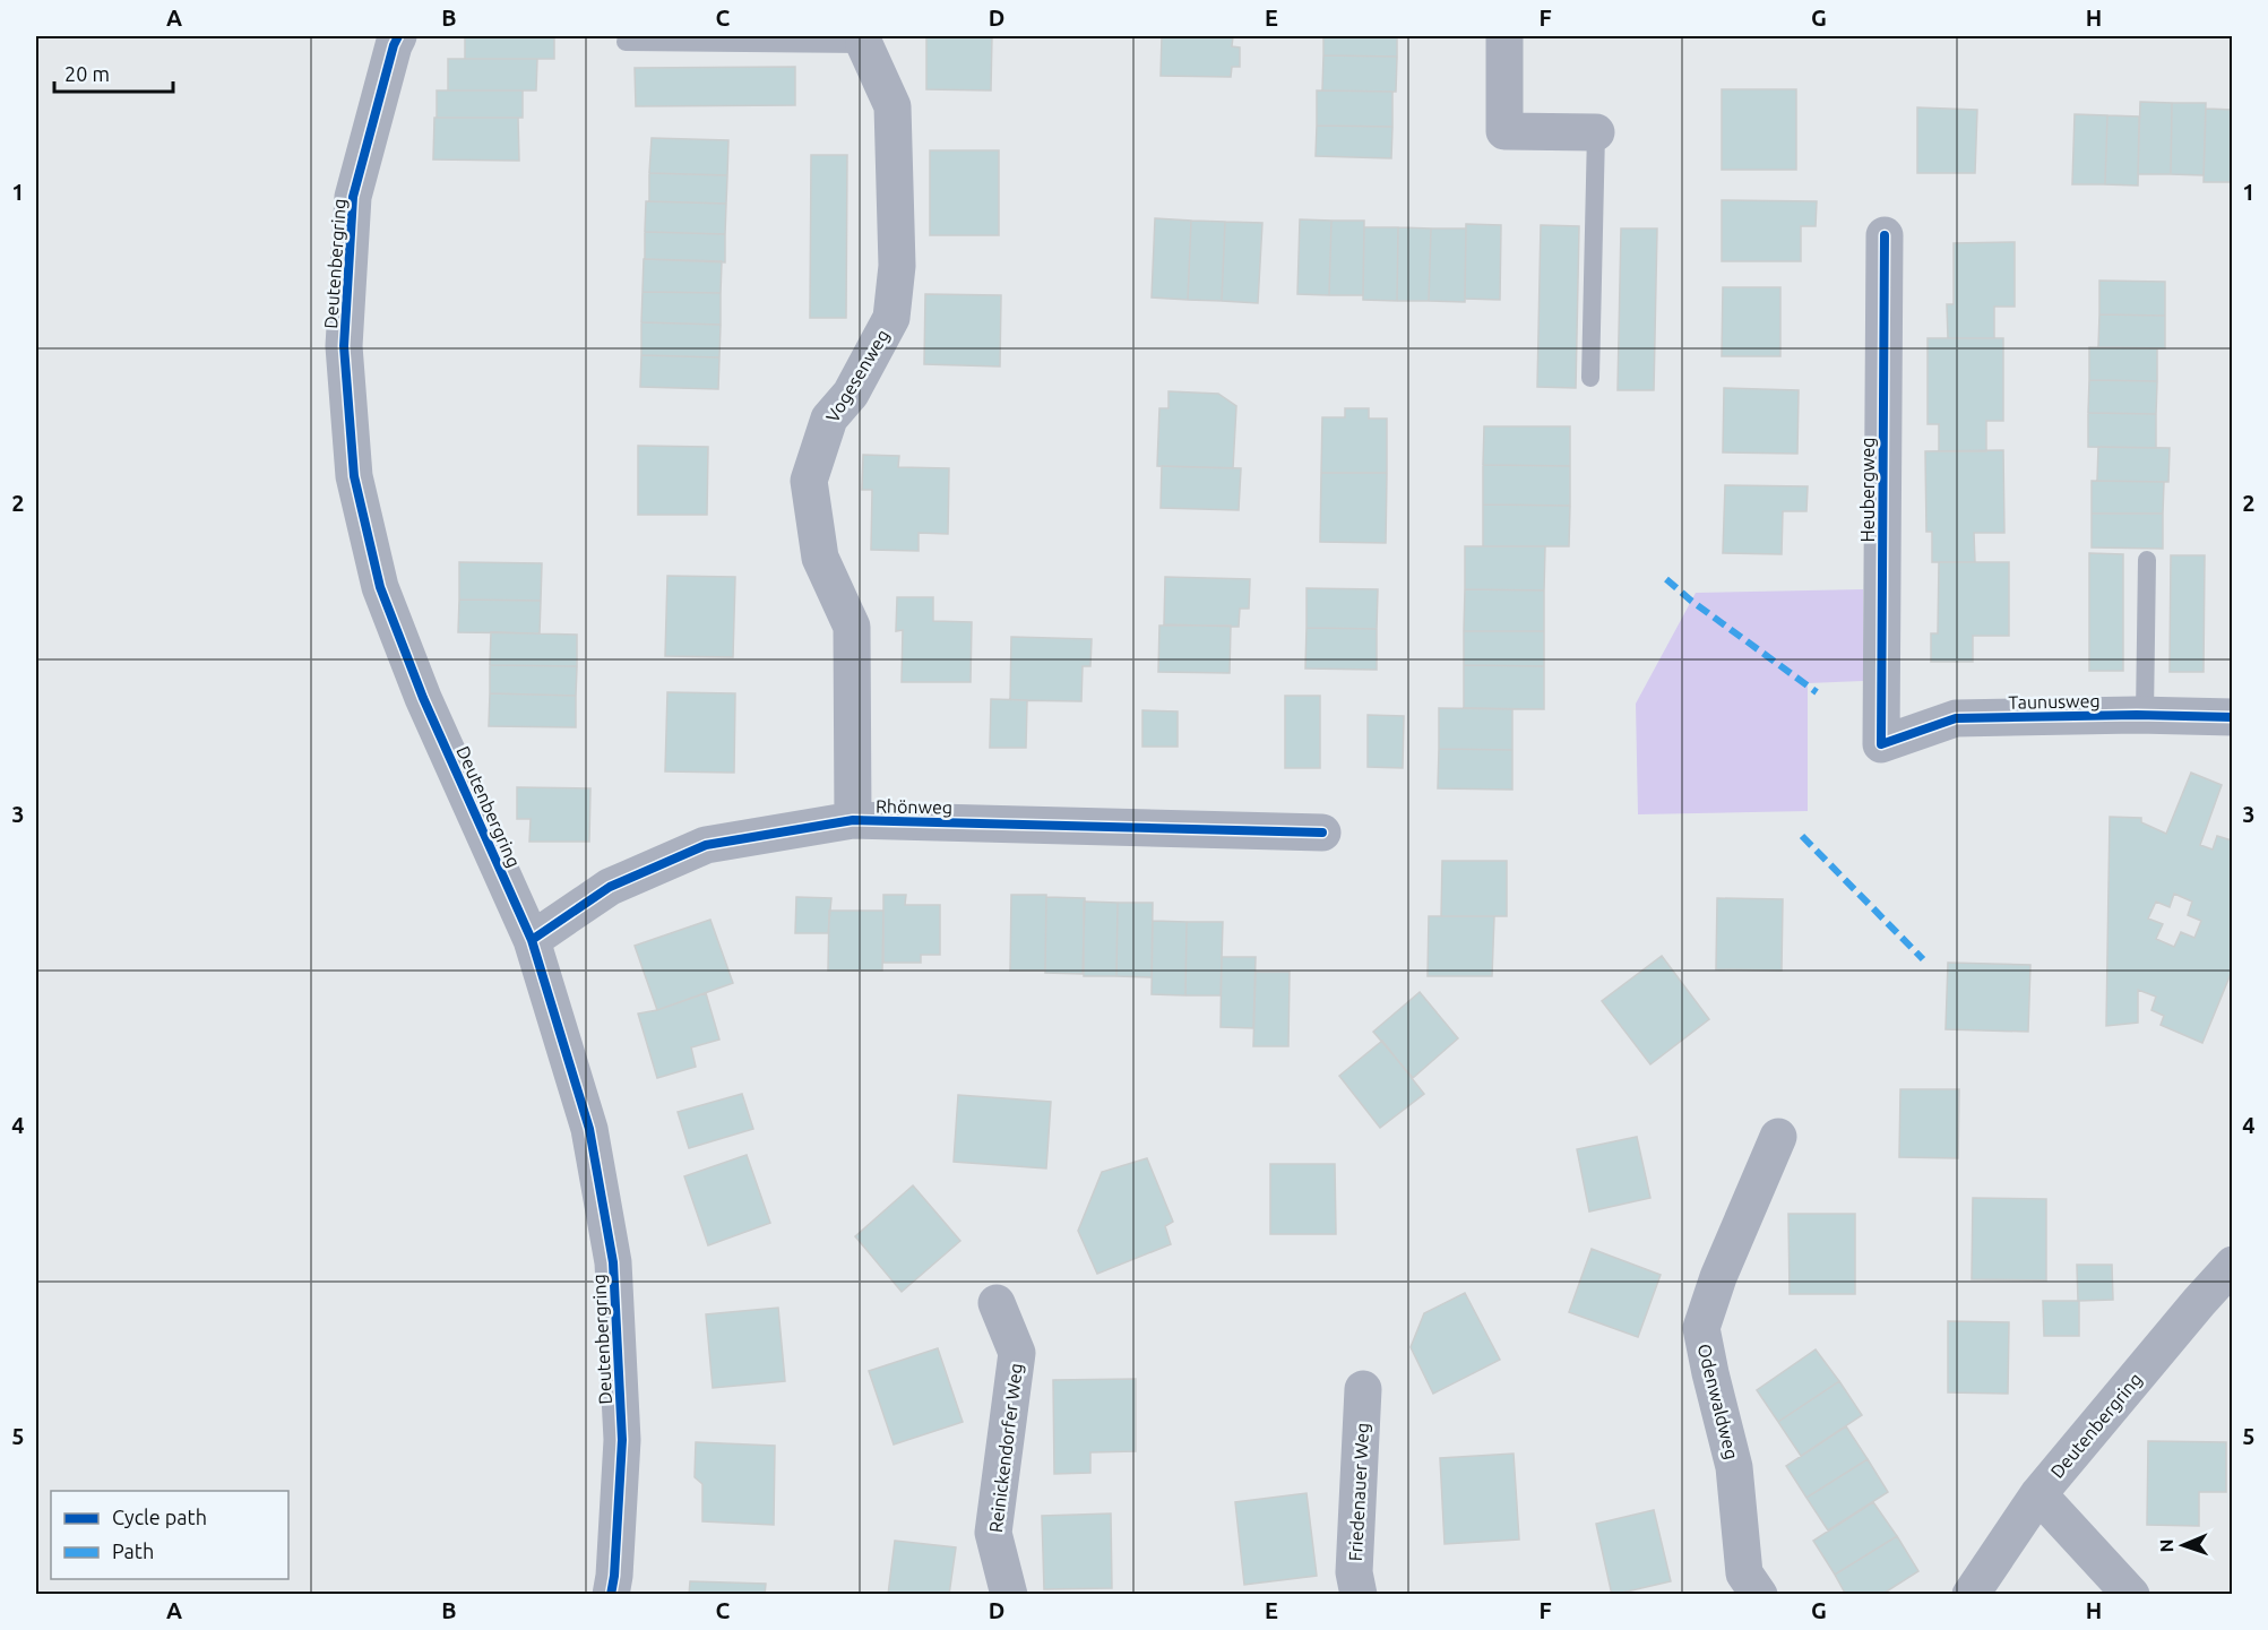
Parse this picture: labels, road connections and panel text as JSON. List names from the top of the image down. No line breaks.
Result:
{"streets":{"street":["Deutenbergring","Vogesenweg","Heubergweg","Taunusweg","Rhönweg","Odenwaldweg","Reinickendorfer Weg","Friedenauer Weg"]},"crossings":[["Deutenbergring","Rhönweg"],["Vogesenweg","Rhönweg"],["Heubergweg","Taunusweg"]],"legend":["Cycle path","Path"],"scale_bar":"20 m","north":"left","grid":{"columns":["A","B","C","D","E","F","G","H"],"rows":["1","2","3","4","5"]}}
